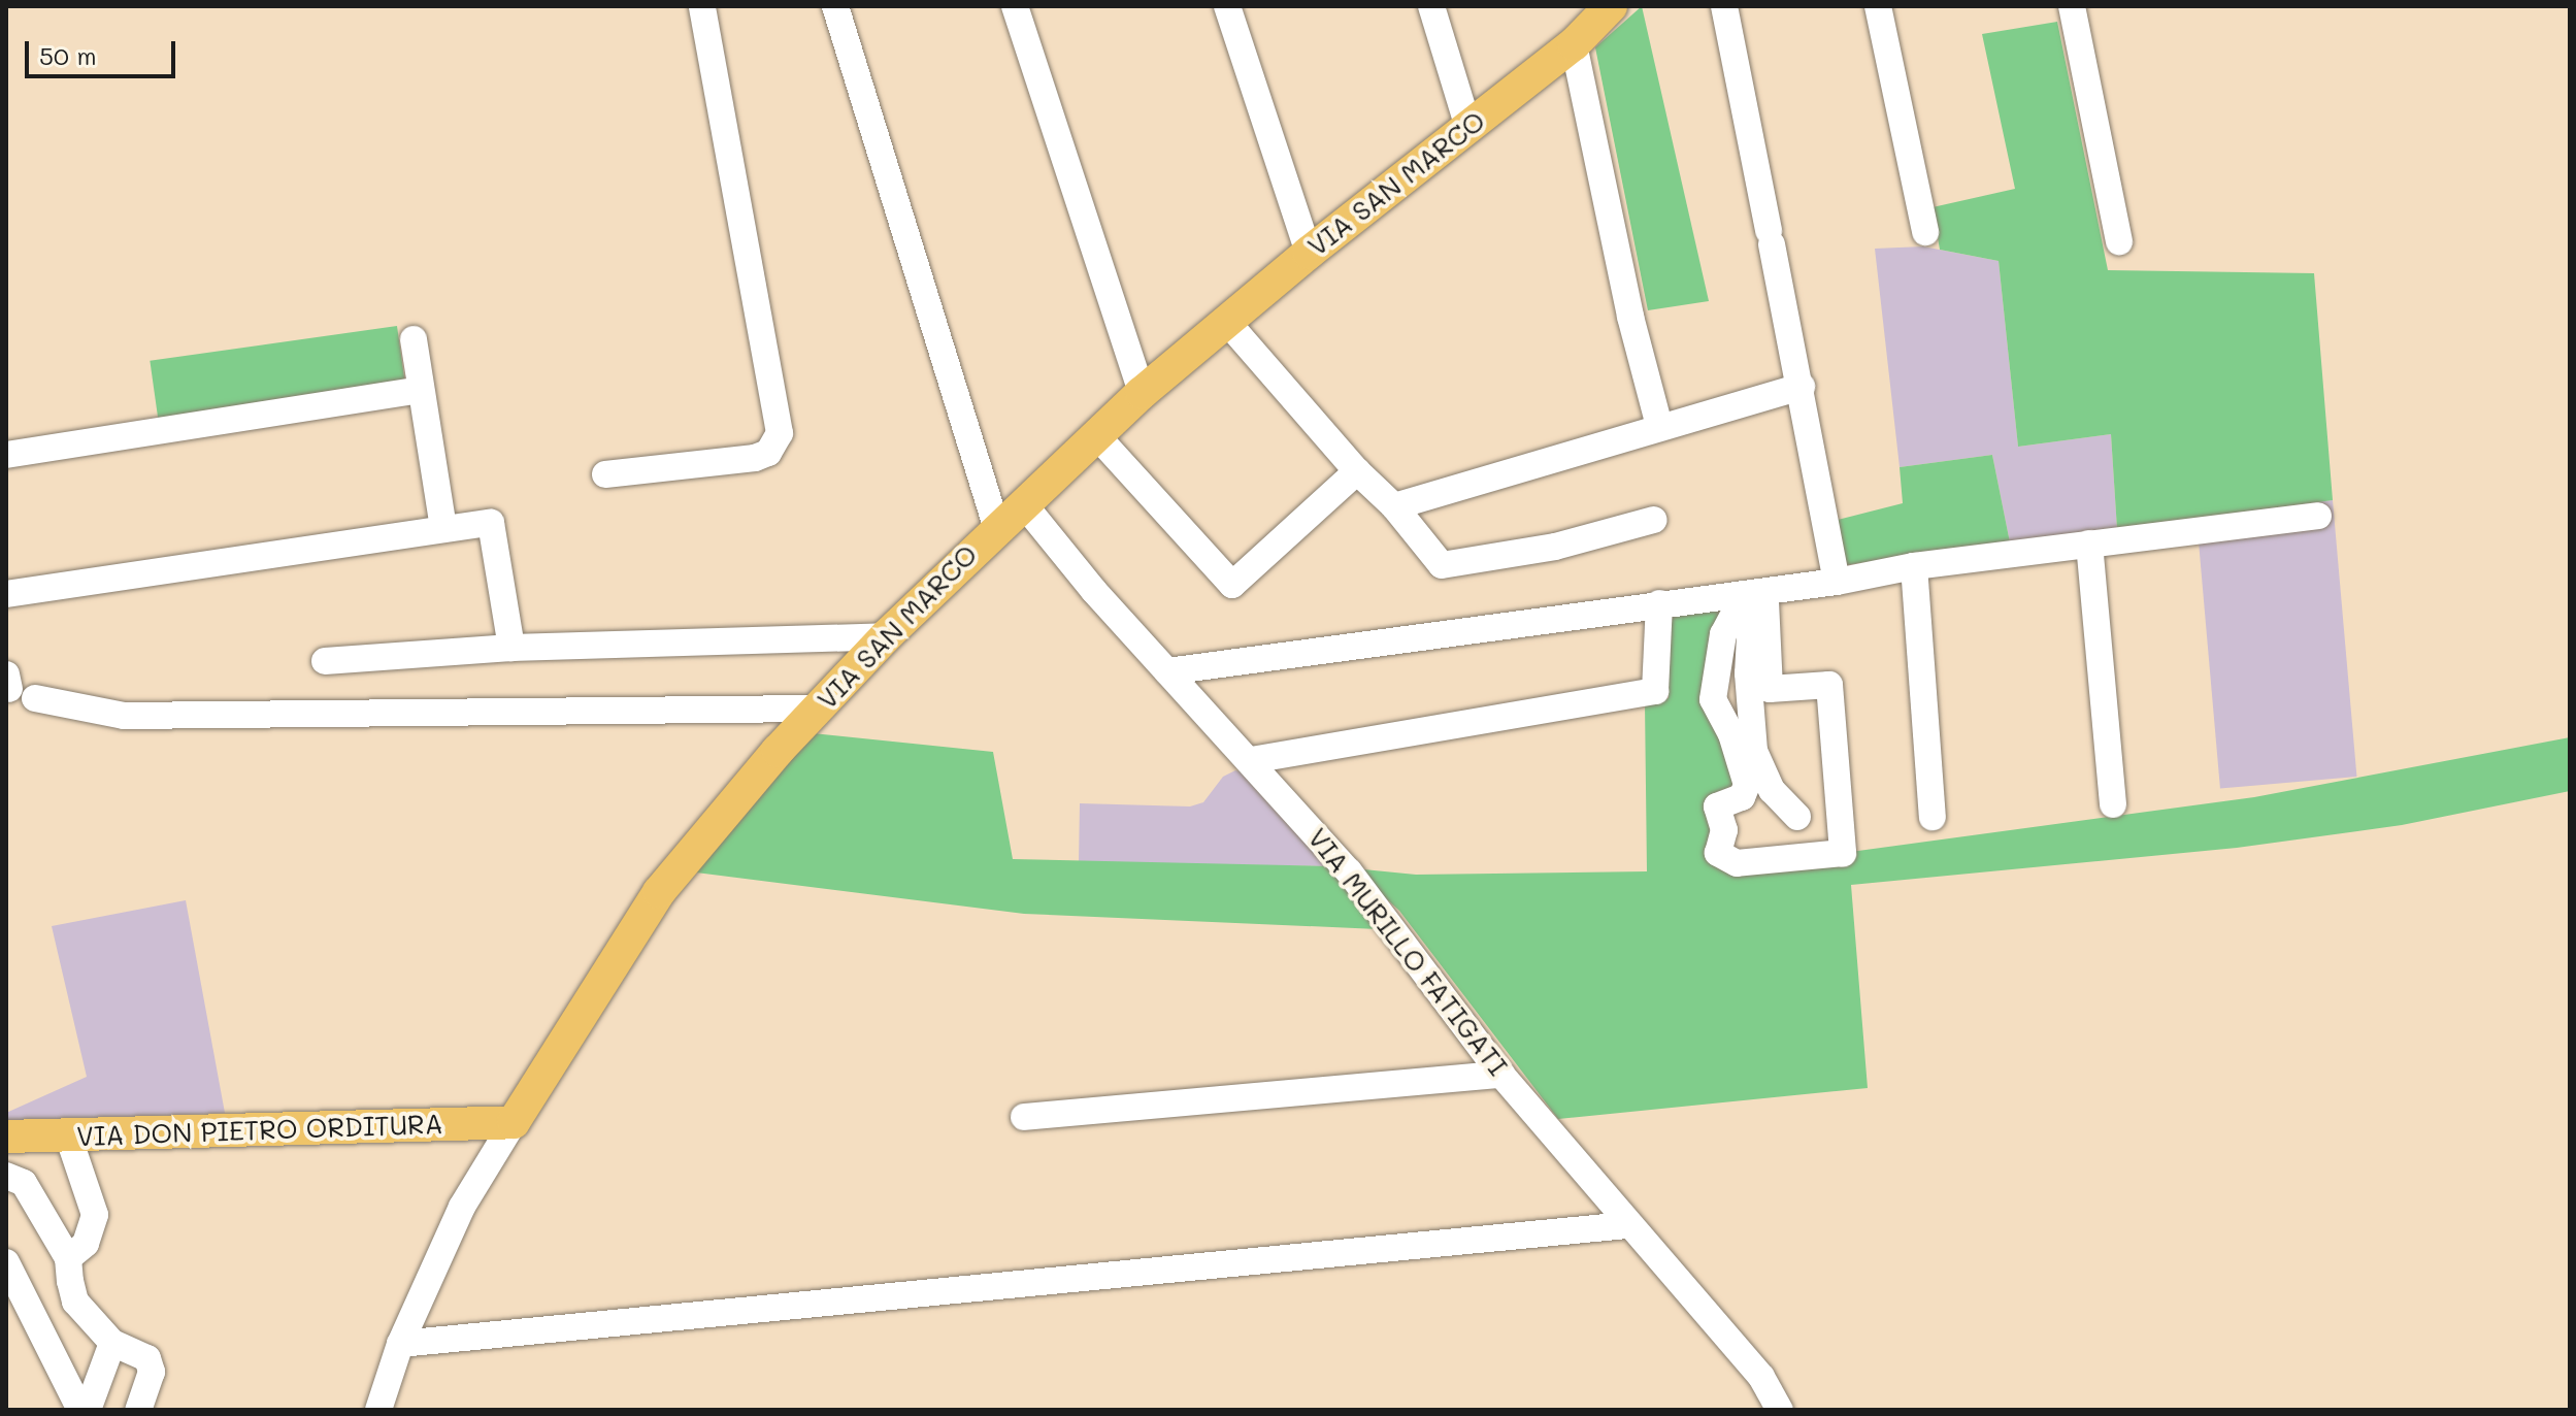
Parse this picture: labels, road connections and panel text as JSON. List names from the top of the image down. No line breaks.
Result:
{"streets":{"main road":["VIA SAN MARCO","VIA DON PIETRO ORDITURA"],"street":["VIA MURILLO FATIGATI"]},"crossings":[["VIA SAN MARCO","VIA MURILLO FATIGATI"],["VIA SAN MARCO","VIA DON PIETRO ORDITURA"]],"scale_bar":"50 m"}
